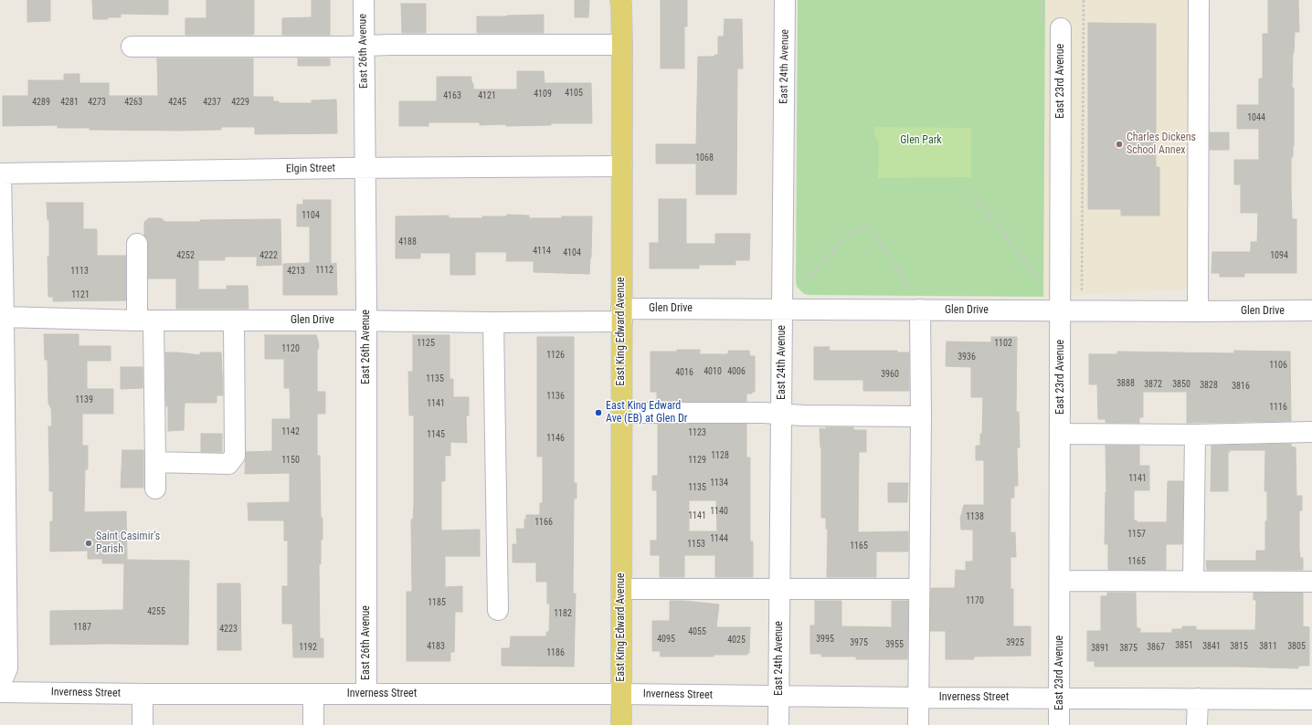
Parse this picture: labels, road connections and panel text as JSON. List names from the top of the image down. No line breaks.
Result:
{"streets":{"main road":["East King Edward Avenue"],"street":["East 26th Avenue","East 24th Avenue","East 23rd Avenue","Elgin Street","Glen Drive","Inverness Street"]},"crossings":[["East 26th Avenue","Elgin Street"],["East 26th Avenue","Glen Drive"],["East 26th Avenue","Inverness Street"],["East 24th Avenue","Glen Drive"],["East 24th Avenue","Inverness Street"],["East 23rd Avenue","Glen Drive"],["East 23rd Avenue","Inverness Street"],["Elgin Street","East King Edward Avenue"],["Glen Drive","East King Edward Avenue"],["East King Edward Avenue","Inverness Street"]],"parks":["Glen Park"],"places":["Charles Dickens School Annex","East King Edward Ave (EB) at Glen Dr","Saint Casimir's Parish"],"house_numbers":["4105","4109","4163","4121","4289","4281","4273","4263","4245","4237","4229","1044","1068","1104","4188","4114","4104","4252","4222","1094","1112","1113","4213","1121","1125","1102","1120","1126","3936","1106","4010","4006","4016","3960","1135","3888","3872","3850","3828","3816","1136","1139","1141","1116","1142","1123","1145","1146","1128","1150","1129","1141","1134","1135","1140","1141","1138","1166","1157","1144","1153","1165","1165","1170","1185","4255","1182","1187","4223","4055","4095","3995","4025","3975","3925","3955","3851","4183","3841","3815","3811","3805","1192","3867","3891","3875","1186"]}
